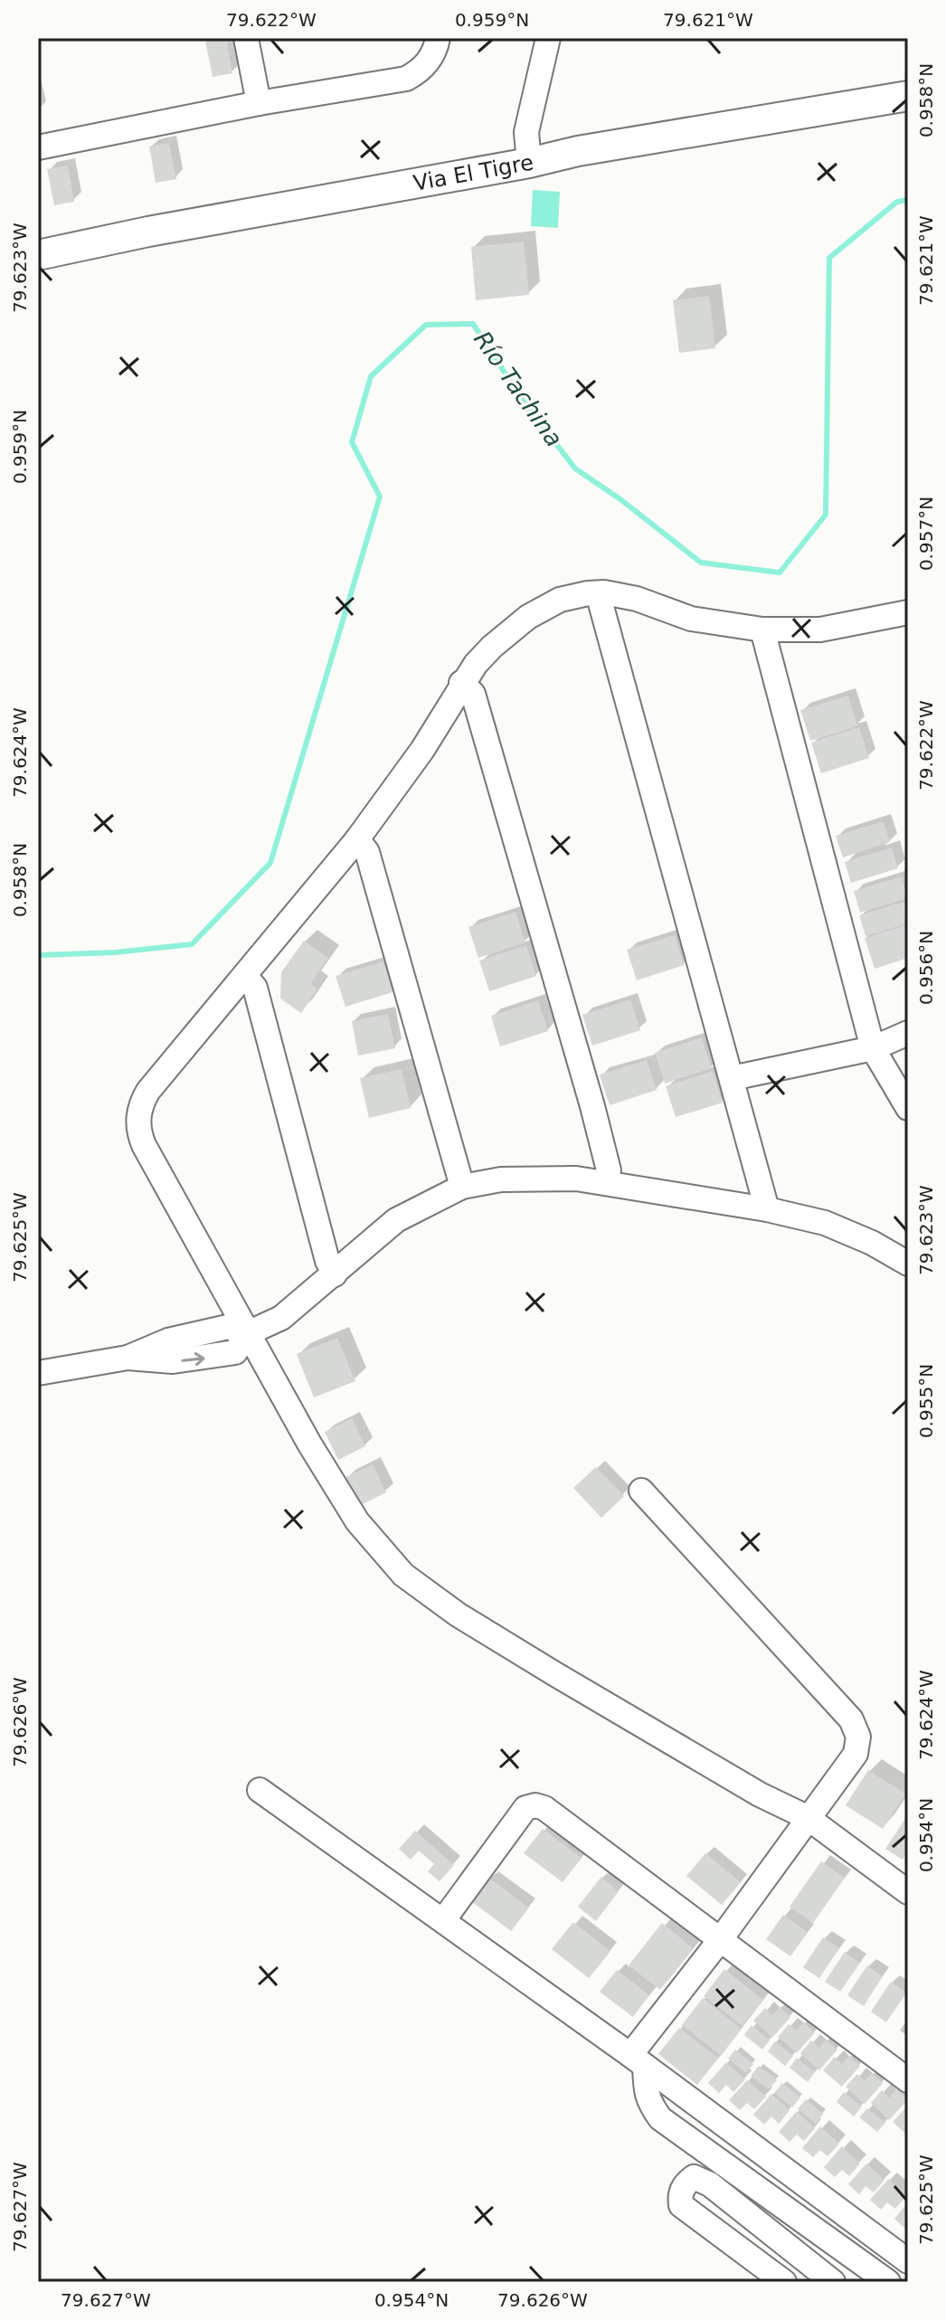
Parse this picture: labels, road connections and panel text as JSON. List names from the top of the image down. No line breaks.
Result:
{"streets":{"street":["Via El Tigre"]},"water":["Río Tachina"],"coordinates":["79.622°W","0.959°N","79.621°W","0.958°N","79.623°W","0.957°N","79.624°W","0.956°N","79.625°W","0.955°N","79.626°W","0.954°N","79.627°W"]}
